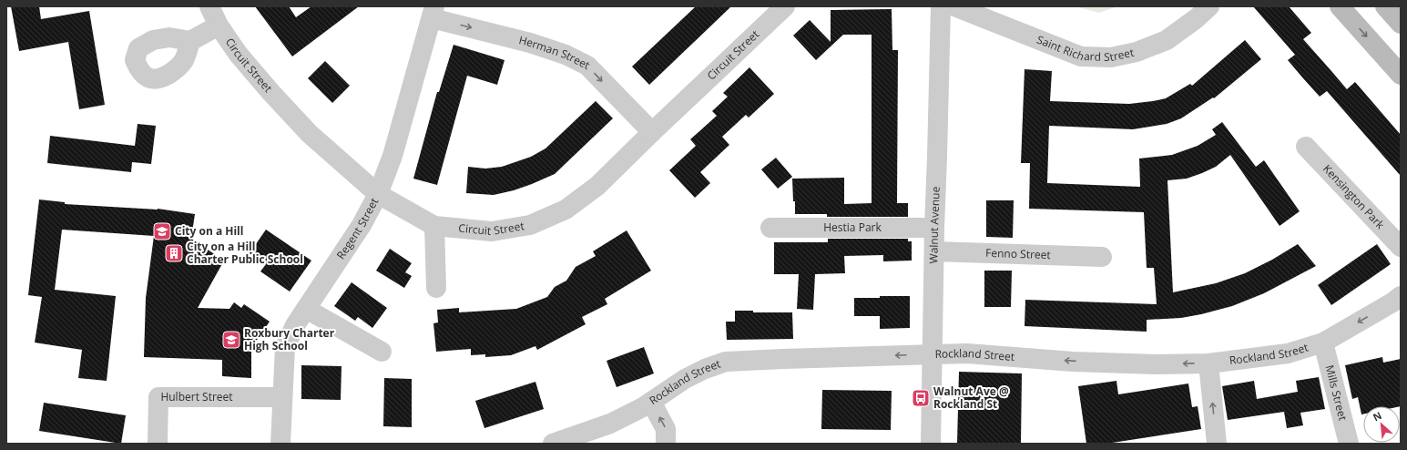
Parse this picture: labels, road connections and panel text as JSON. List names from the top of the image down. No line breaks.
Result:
{"streets":{"street":["Saint Richard Street","Herman Street","Circuit Street","Kensington Park","Walnut Avenue","Hestia Park","Regent Street","Fenno Street","Rockland Street","Mills Street","Hulbert Street"]},"crossings":[["Herman Street","Circuit Street"],["Herman Street","Regent Street"],["Circuit Street","Regent Street"],["Walnut Avenue","Hestia Park"],["Walnut Avenue","Fenno Street"],["Walnut Avenue","Rockland Street"],["Regent Street","Hulbert Street"],["Rockland Street","Mills Street"]],"one_way":["Herman Street","Rockland Street"],"places":{"school or university":["City on a Hill","Roxbury Charter High School"],"building":["City on a Hill Charter Public School"],"bus stop":["Walnut Ave @ Rockland St"]},"north":"top left"}
